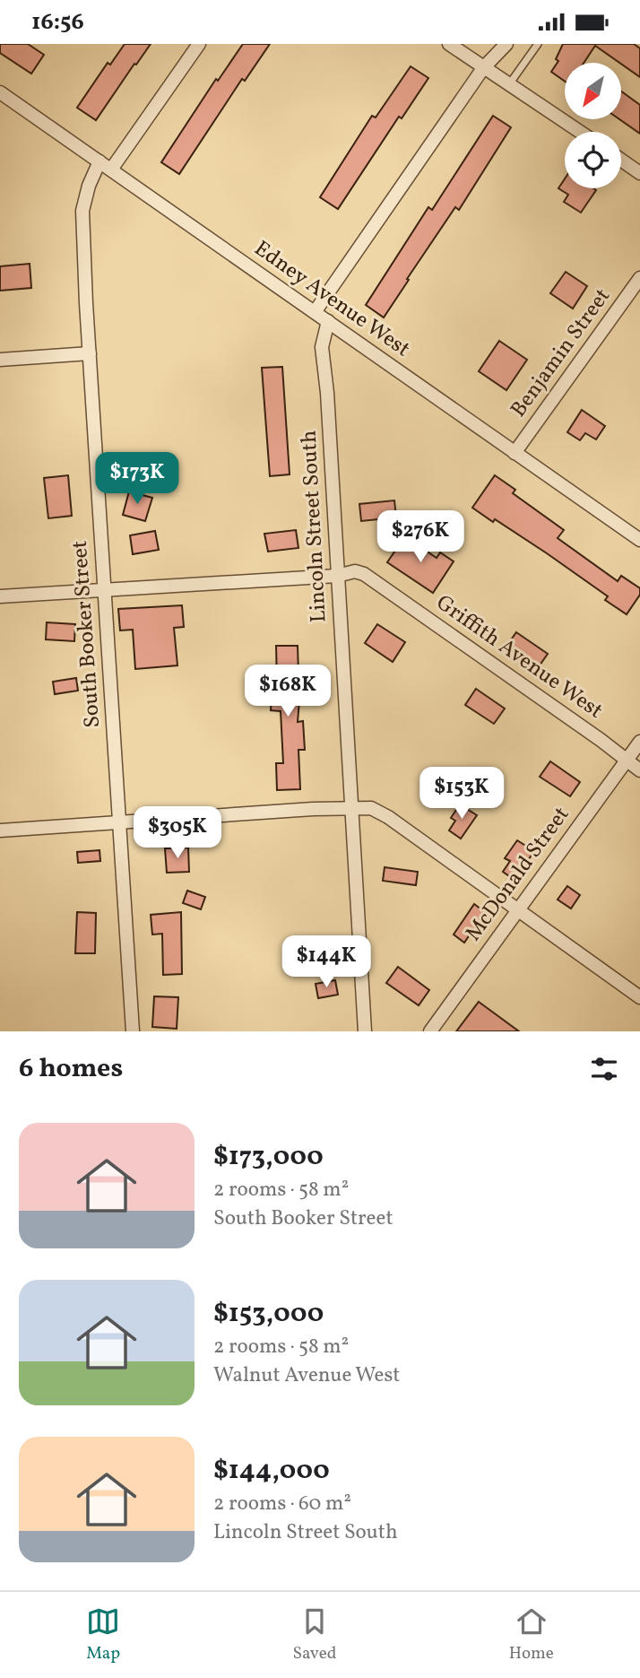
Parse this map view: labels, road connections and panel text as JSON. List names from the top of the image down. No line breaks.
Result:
{"streets":{"street":["Edney Avenue West","Benjamin Street","Lincoln Street South","South Booker Street","Griffith Avenue West","McDonald Street"]},"crossings":[["Edney Avenue West","Benjamin Street"],["Edney Avenue West","Lincoln Street South"],["Edney Avenue West","South Booker Street"],["Lincoln Street South","Griffith Avenue West"],["South Booker Street","Griffith Avenue West"],["Griffith Avenue West","McDonald Street"]],"north":"bottom left","page":{"status":"16:56","price":["$173K","$276K","$168K","$153K","$305K","$144K"],"heading":"6 homes","list":[{"name":"$173,000","note":"2 rooms · 58 m² · South Booker Street"},{"name":"$153,000","note":"2 rooms · 58 m² · Walnut Avenue West"},{"name":"$144,000","note":"2 rooms · 60 m² · Lincoln Street South"}],"tabs":["Map","Saved","Home"]}}
